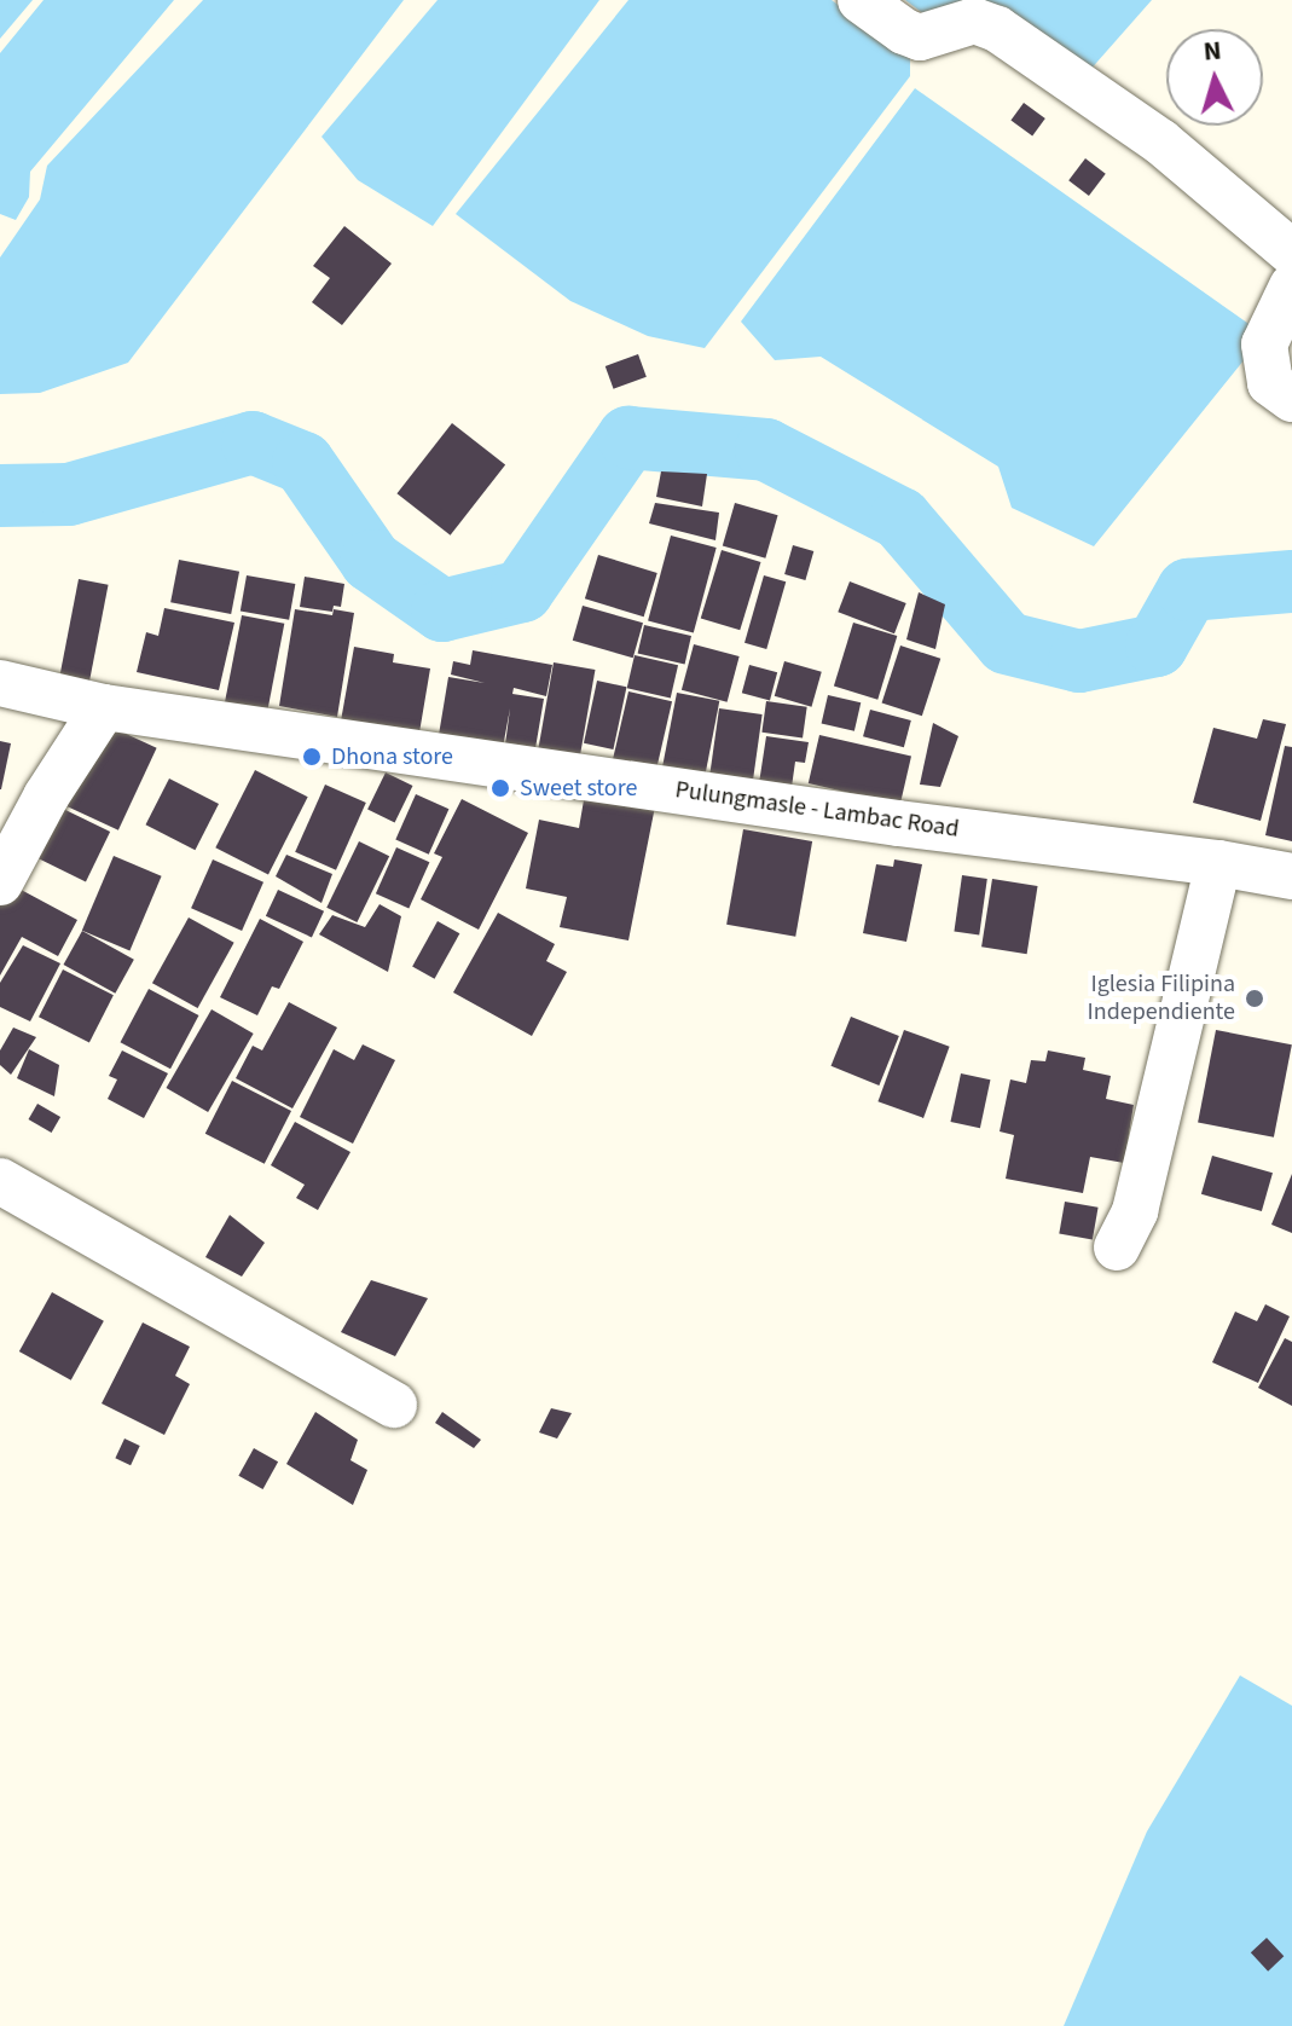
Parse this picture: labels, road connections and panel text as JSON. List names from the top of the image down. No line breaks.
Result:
{"streets":{"street":["Pulungmasle - Lambac Road"]},"places":["Dhona store","Sweet store","Iglesia Filipina Independiente"],"north":"top"}
